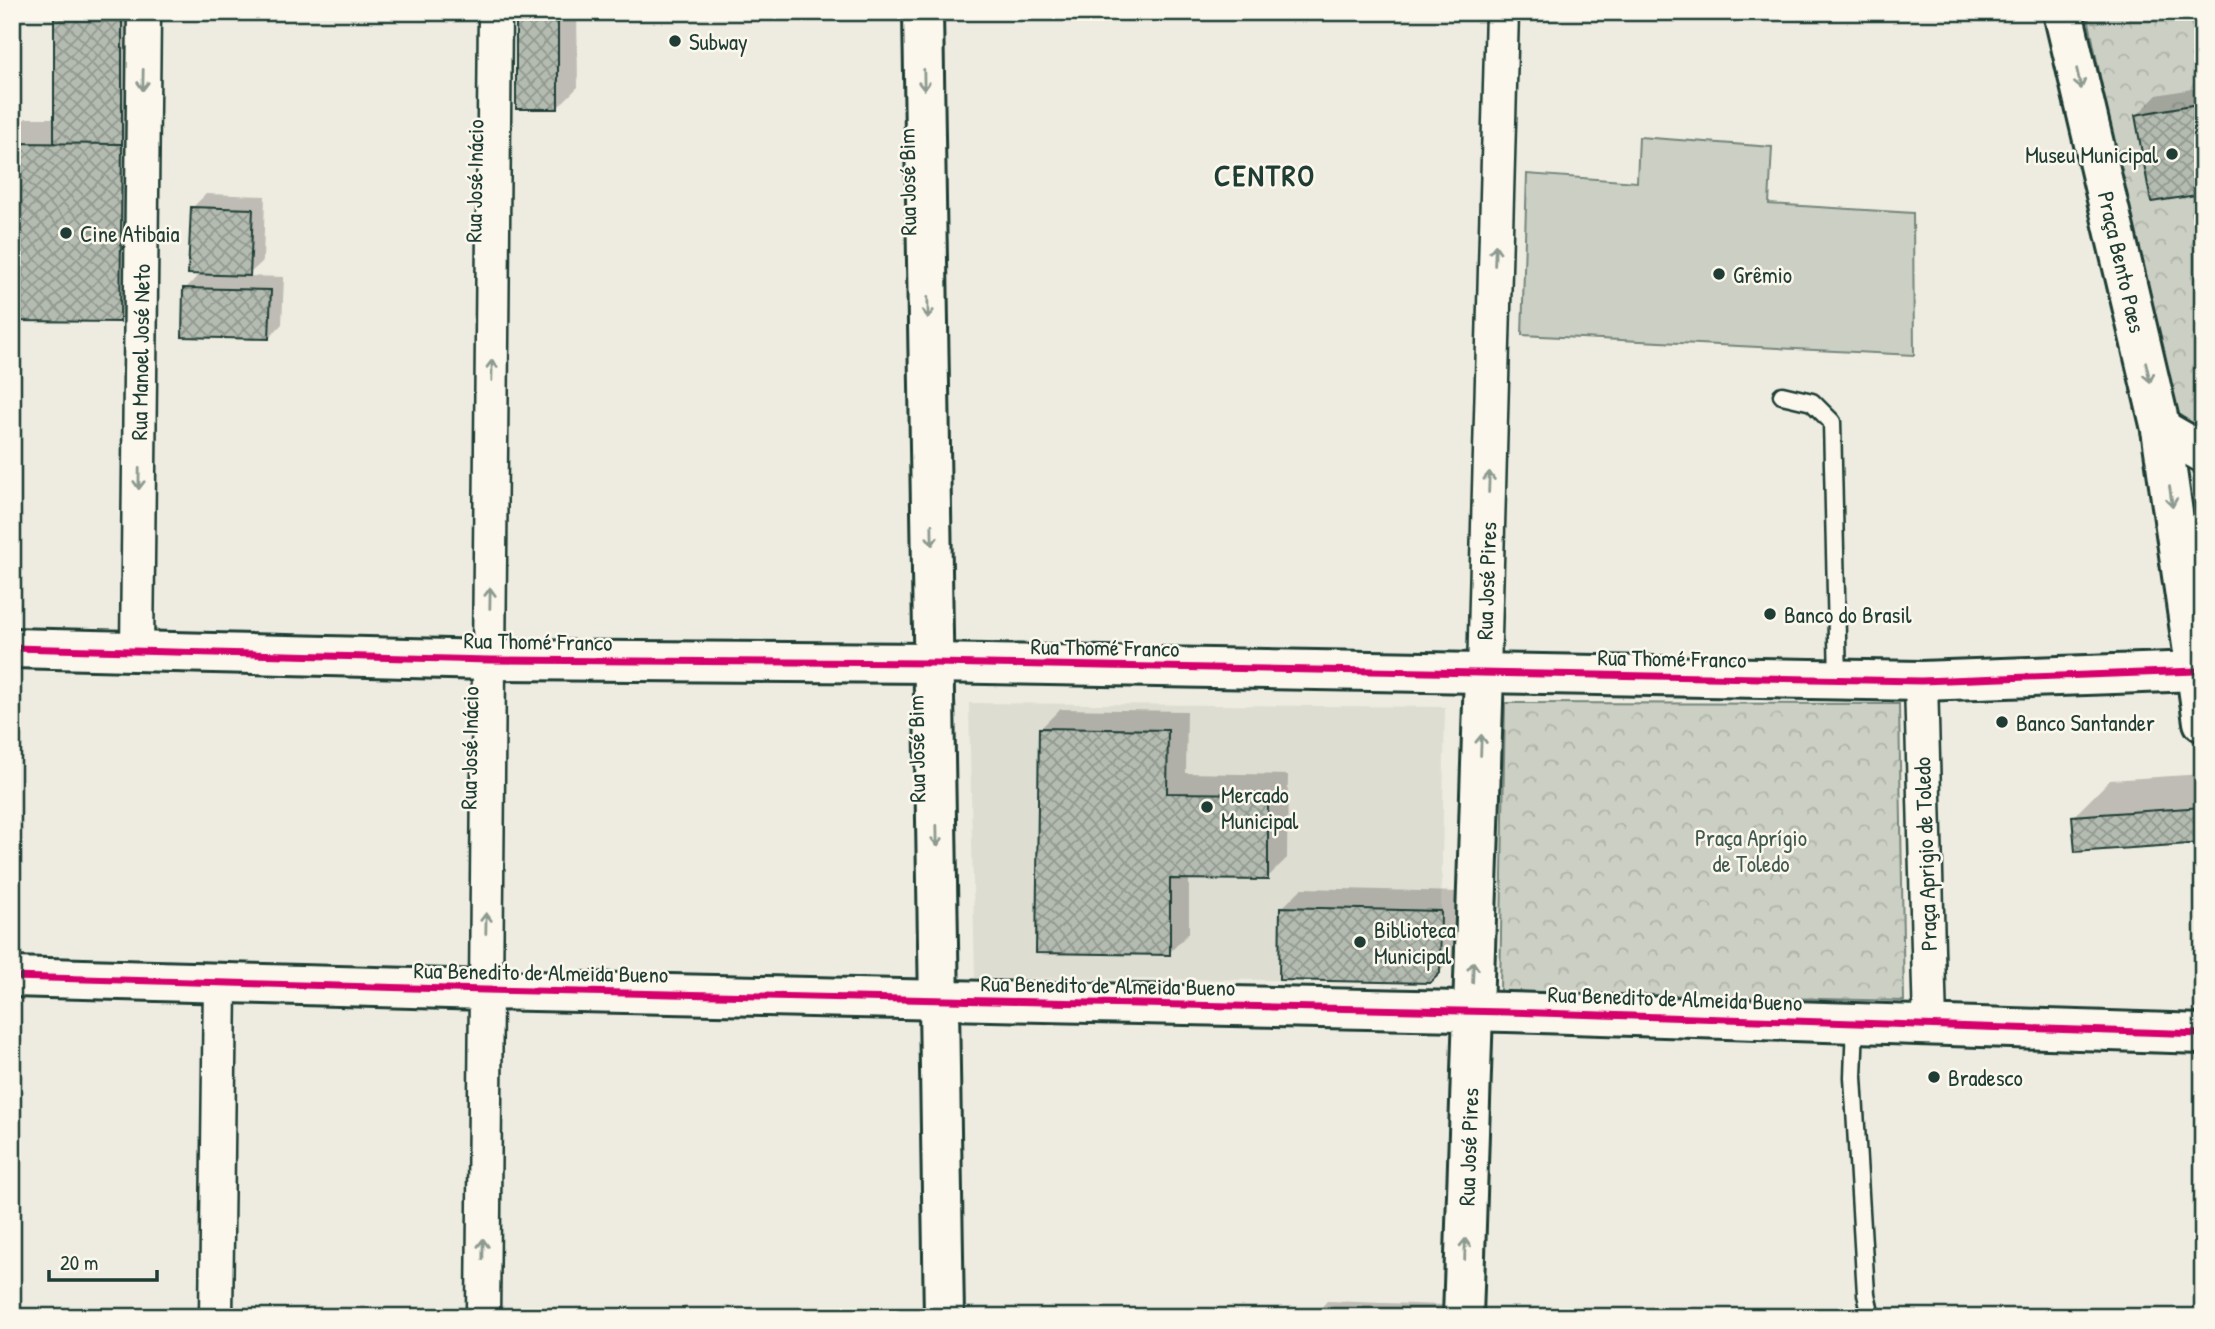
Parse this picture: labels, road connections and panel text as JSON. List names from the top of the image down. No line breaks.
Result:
{"streets":{"street":["Rua José Inácio","Rua José Bim","Praça Bento Paes","Rua Manoel José Neto","Rua José Pires","Rua Thomé Franco","Praça Aprigio de Toledo","Rua Benedito de Almeida Bueno"]},"crossings":[["Rua José Inácio","Rua Thomé Franco"],["Rua José Inácio","Rua Benedito de Almeida Bueno"],["Rua José Bim","Rua Thomé Franco"],["Rua José Bim","Rua Benedito de Almeida Bueno"],["Praça Bento Paes","Rua Thomé Franco"],["Rua Manoel José Neto","Rua Thomé Franco"],["Rua José Pires","Rua Thomé Franco"],["Rua José Pires","Rua Benedito de Almeida Bueno"],["Rua Thomé Franco","Praça Aprigio de Toledo"],["Praça Aprigio de Toledo","Rua Benedito de Almeida Bueno"]],"one_way":["Rua José Inácio","Rua José Bim","Praça Bento Paes","Rua Manoel José Neto","Rua José Pires"],"districts":["CENTRO"],"parks":["Praça Aprígio de Toledo"],"places":["Subway","Museu Municipal","Cine Atibaia","Grêmio","Banco do Brasil","Banco Santander","Mercado Municipal","Biblioteca Municipal","Bradesco"],"scale_bar":"20 m"}
